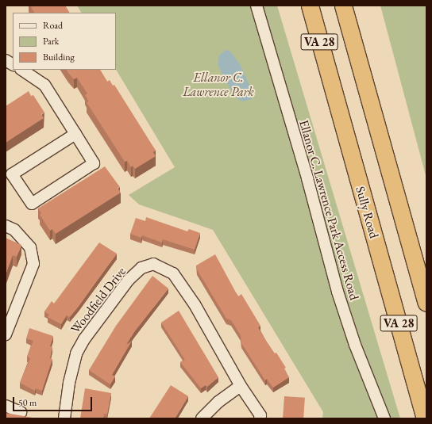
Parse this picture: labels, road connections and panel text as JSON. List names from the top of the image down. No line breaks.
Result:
{"streets":{"highway":["VA 28","Sully Road"],"street":["Ellanor C. Lawrence Park Access Road","Woodfield Drive"]},"parks":["Ellanor C. Lawrence Park"],"legend":["Road","Park","Building"],"scale_bar":"50 m"}
